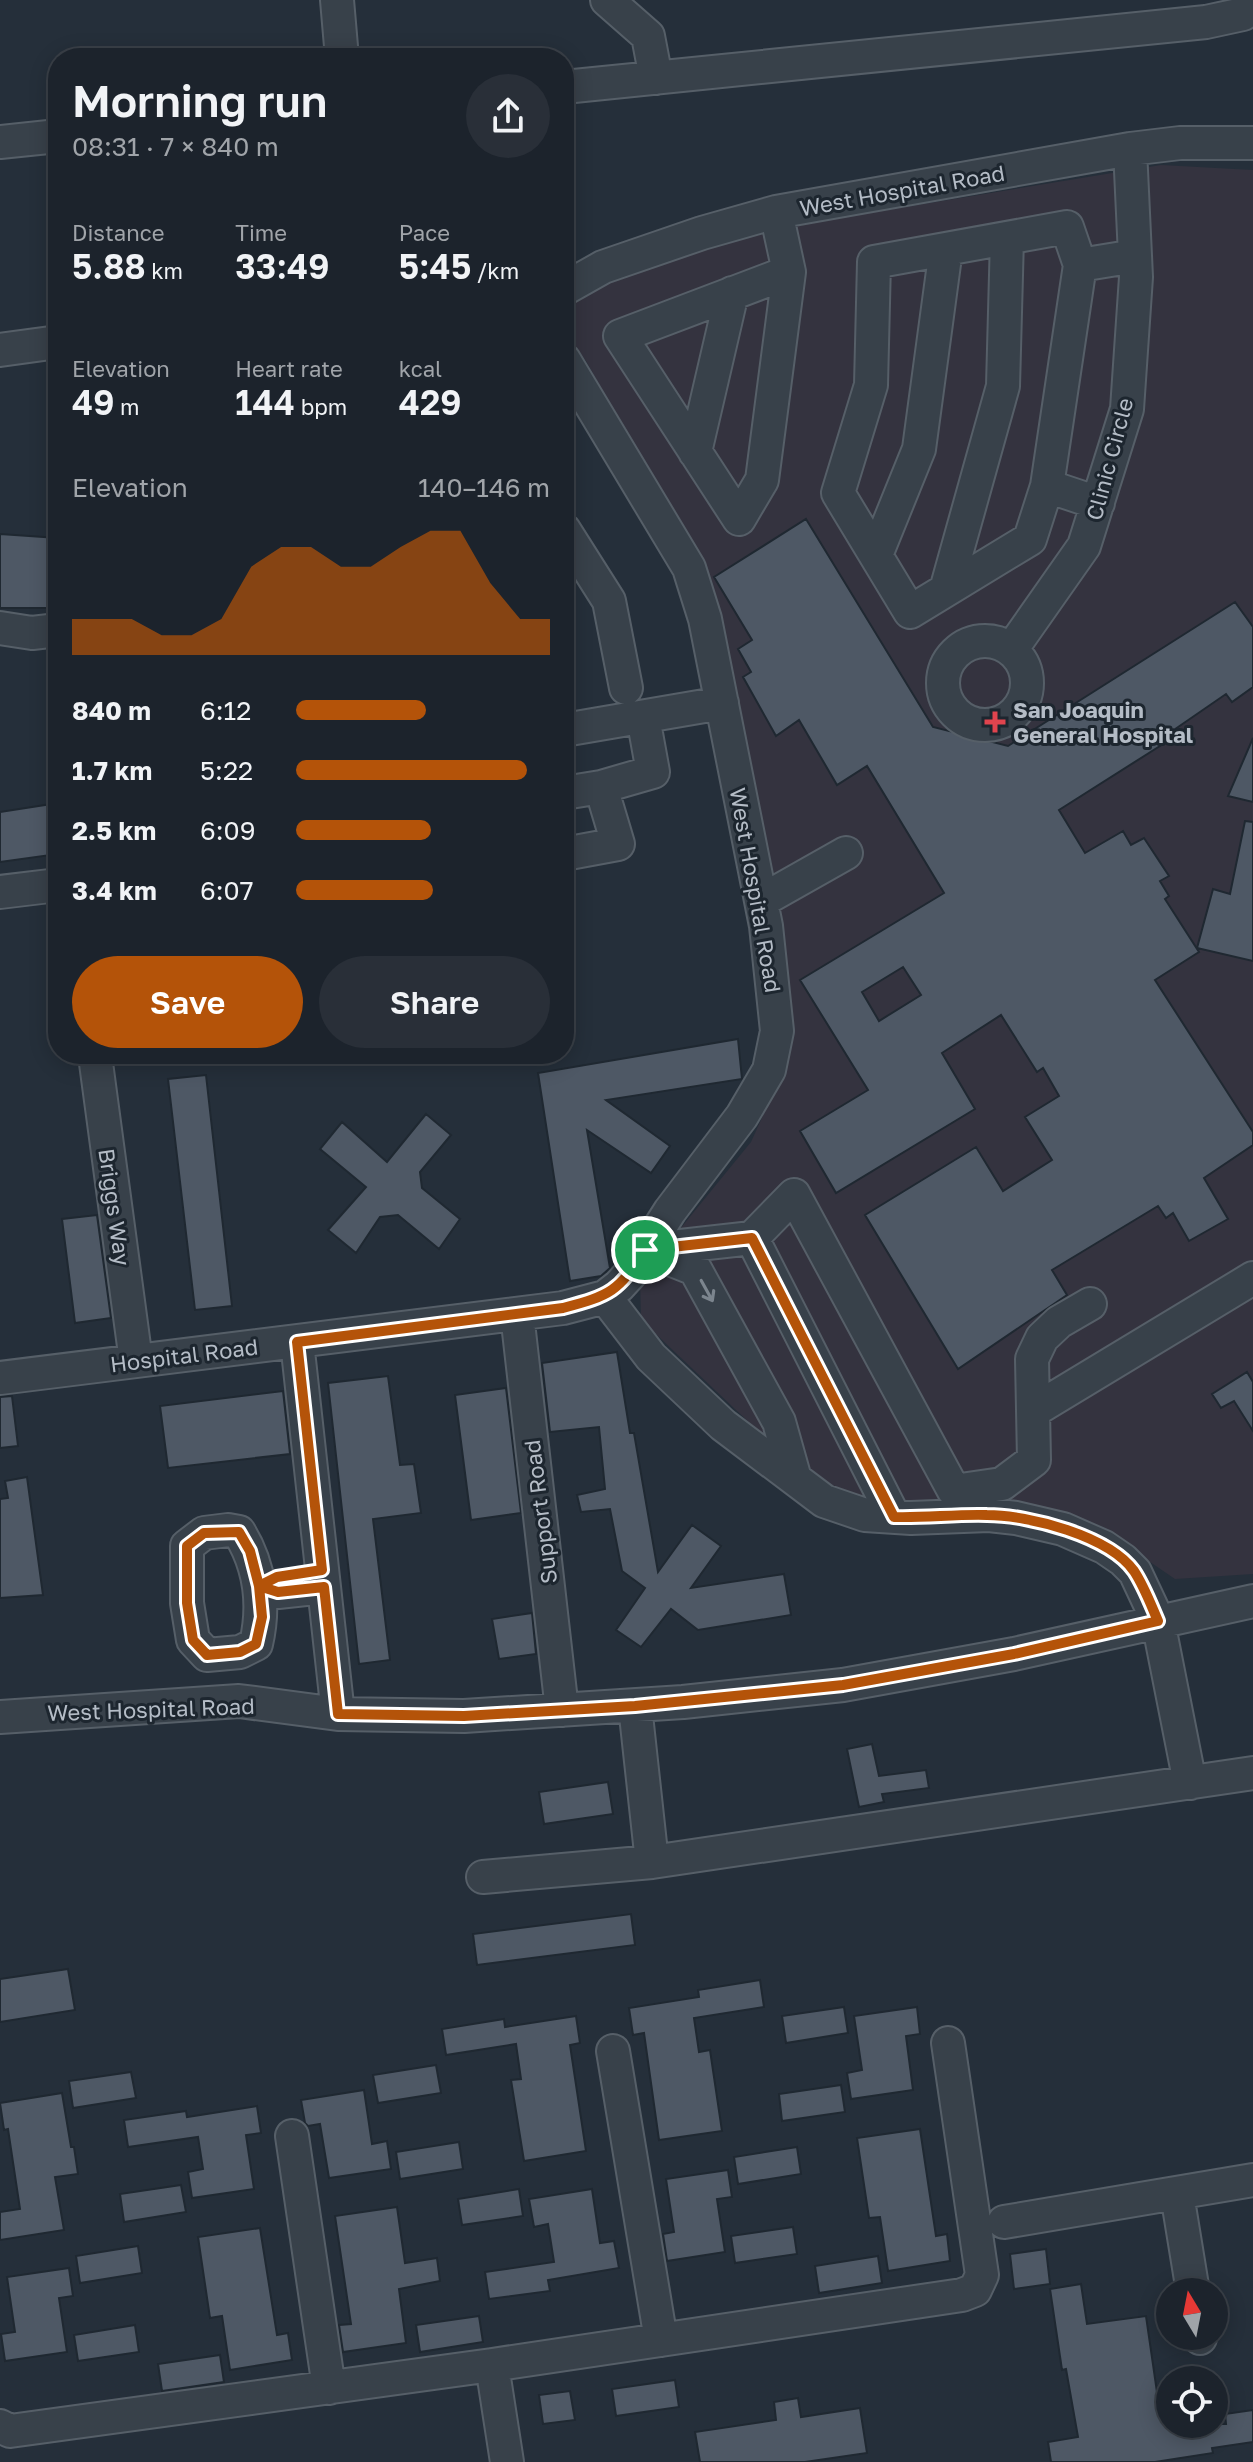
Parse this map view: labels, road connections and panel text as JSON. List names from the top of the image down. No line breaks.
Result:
{"streets":{"street":["West Hospital Road","Clinic Circle","Briggs Way","Hospital Road","Support Road"]},"crossings":[["West Hospital Road","Clinic Circle"],["West Hospital Road","Hospital Road"],["West Hospital Road","Support Road"],["Briggs Way","Hospital Road"],["Hospital Road","Support Road"]],"places":{"health":["San Joaquin General Hospital"]},"north":"top","page":{"heading":["Morning run","08:31 · 7 × 840 m"],"stats":[["Distance","5.88 km"],["Time","33:49"],["Pace","5:45 /km"],["Elevation","49 m"],["Heart rate","144 bpm"],["kcal","429"]],"chart":["Elevation","140–146 m"],"list":[{"name":"840 m","note":"6:12"},{"name":"1.7 km","note":"5:22"},{"name":"2.5 km","note":"6:09"},{"name":"3.4 km","note":"6:07"}],"buttons":["Save","Share"]}}
